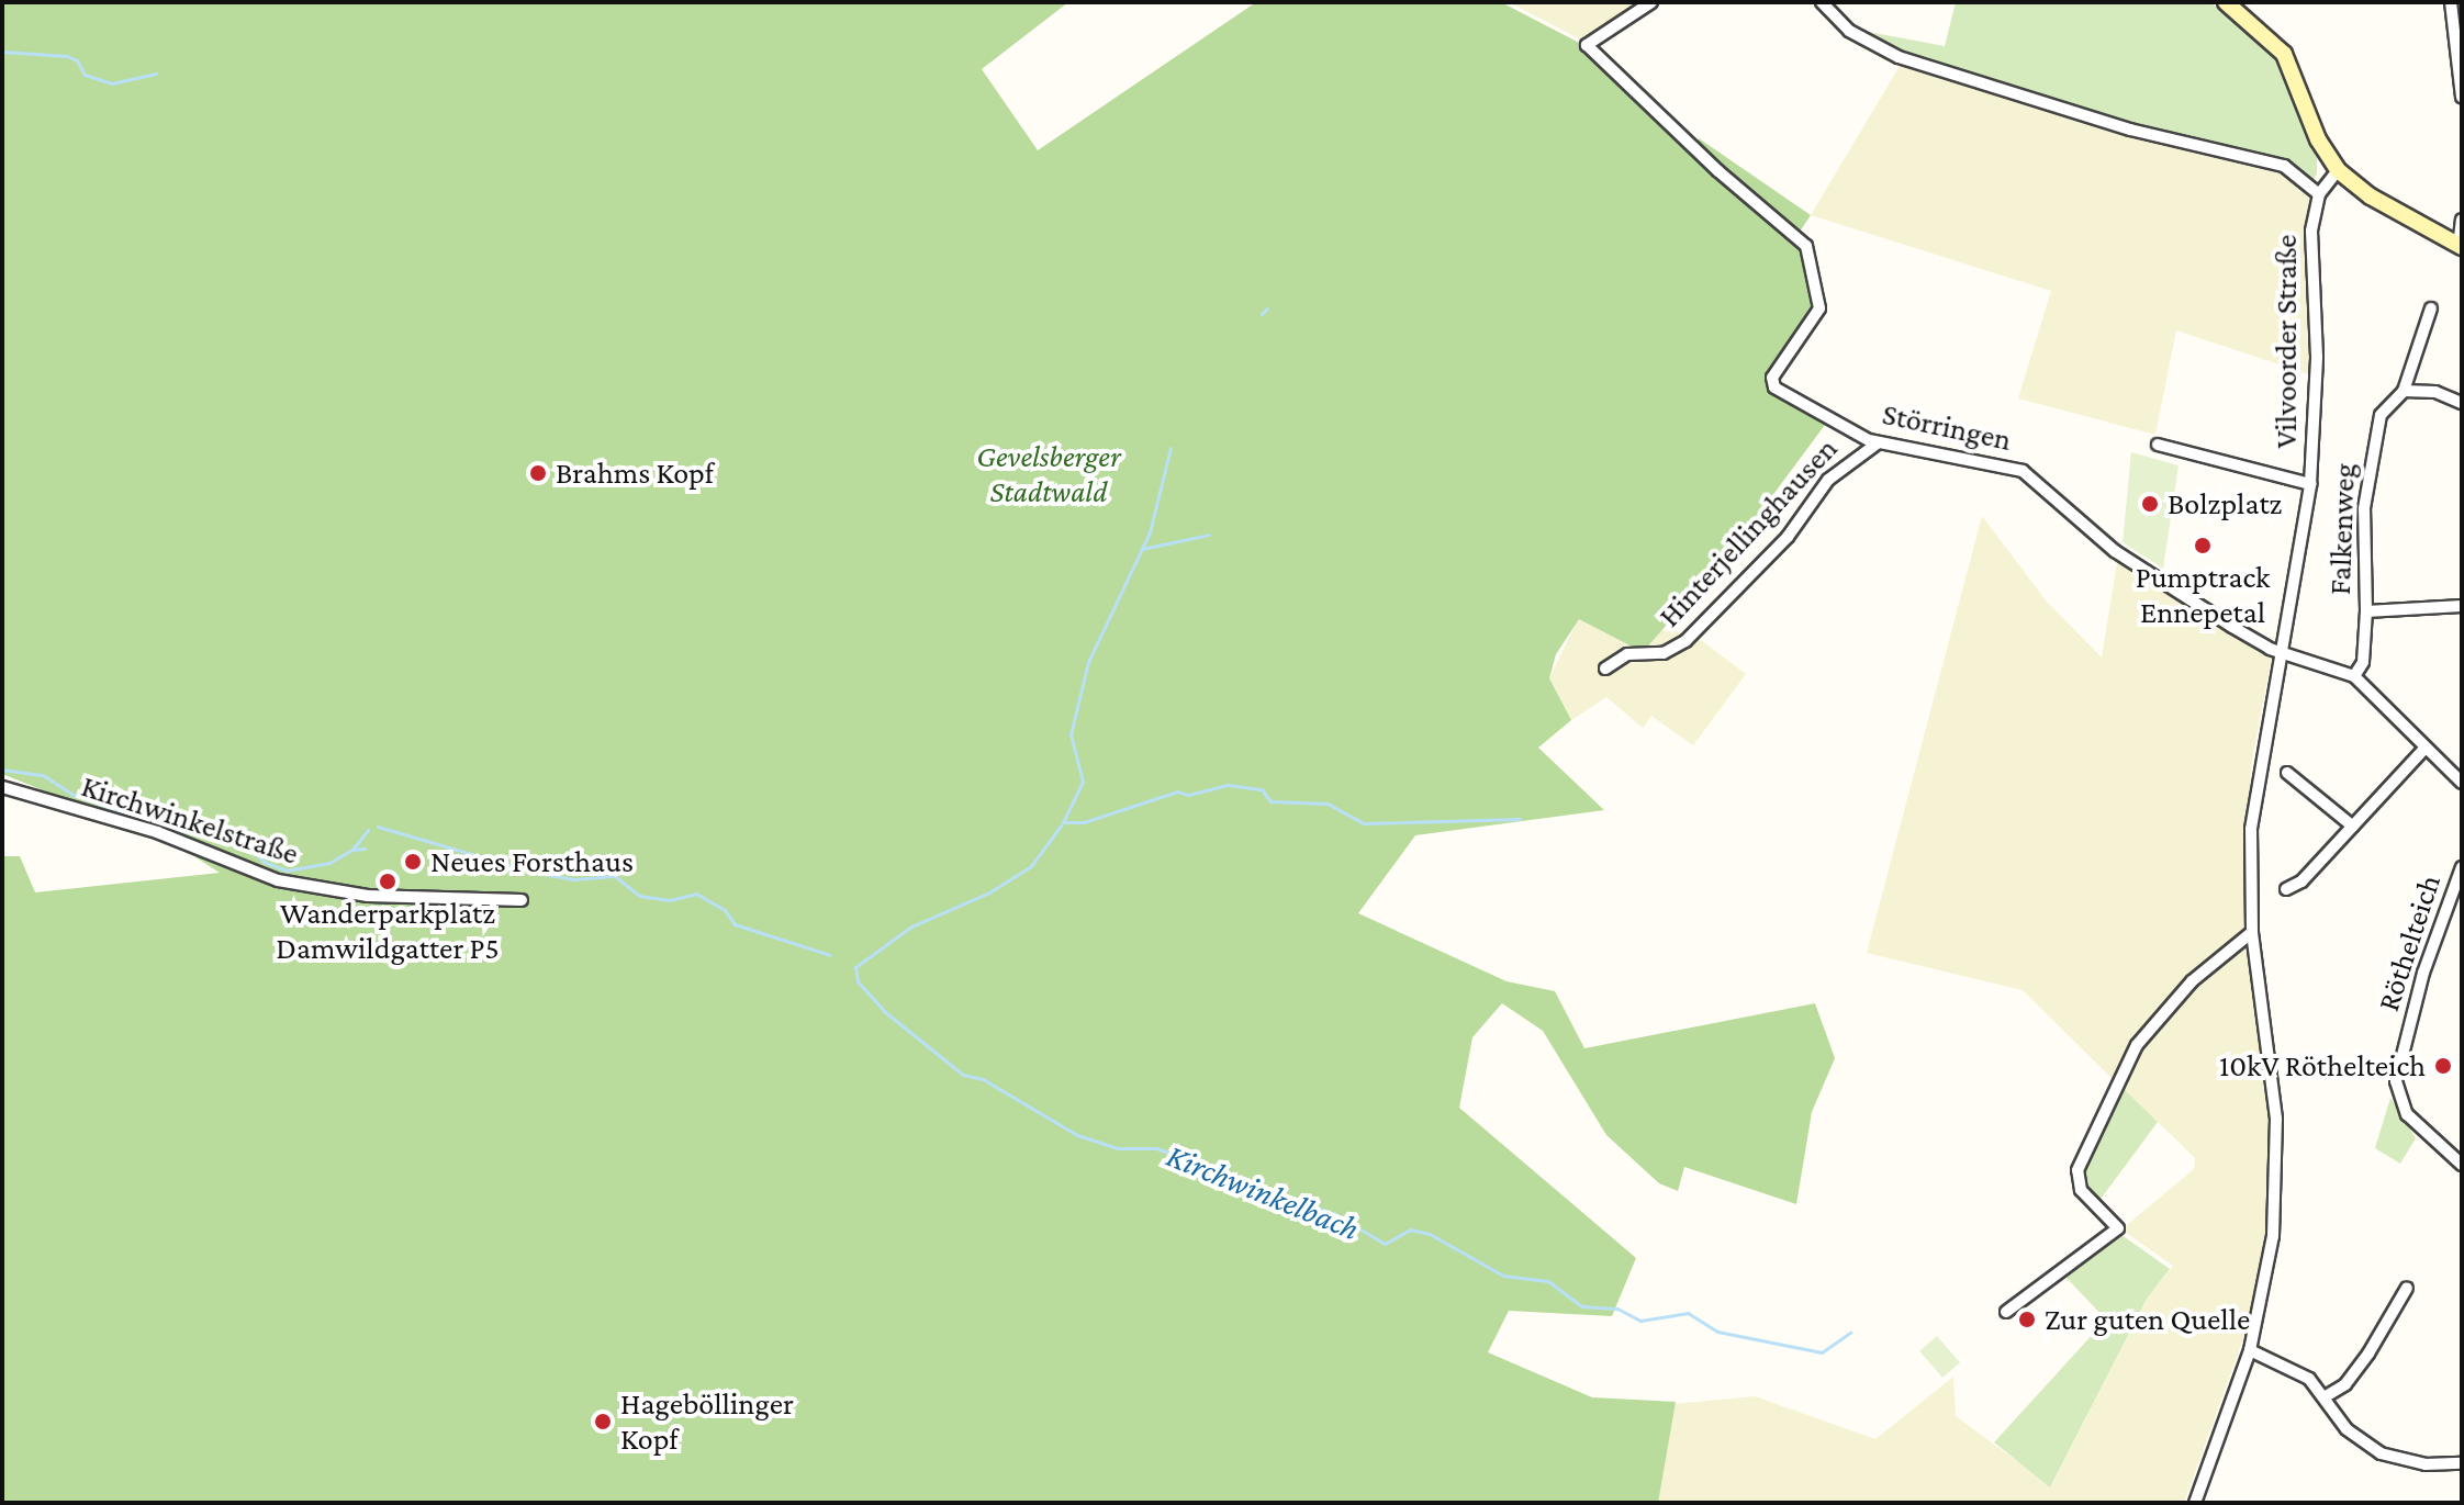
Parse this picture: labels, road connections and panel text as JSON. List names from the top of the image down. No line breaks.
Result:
{"streets":{"street":["Vilvoorder Straße","Störringen","Falkenweg","Hinterjellinghausen","Kirchwinkelstraße","Röthelteich"]},"crossings":[["Vilvoorder Straße","Störringen"],["Störringen","Falkenweg"],["Störringen","Hinterjellinghausen"]],"water":["Kirchwinkelbach"],"parks":["Gevelsberger Stadtwald"],"places":["Brahms Kopf","Bolzplatz","Pumptrack Ennepetal","Neues Forsthaus","Wanderparkplatz Damwildgatter P5","10kV Röthelteich","Zur guten Quelle","Hageböllinger Kopf"]}
